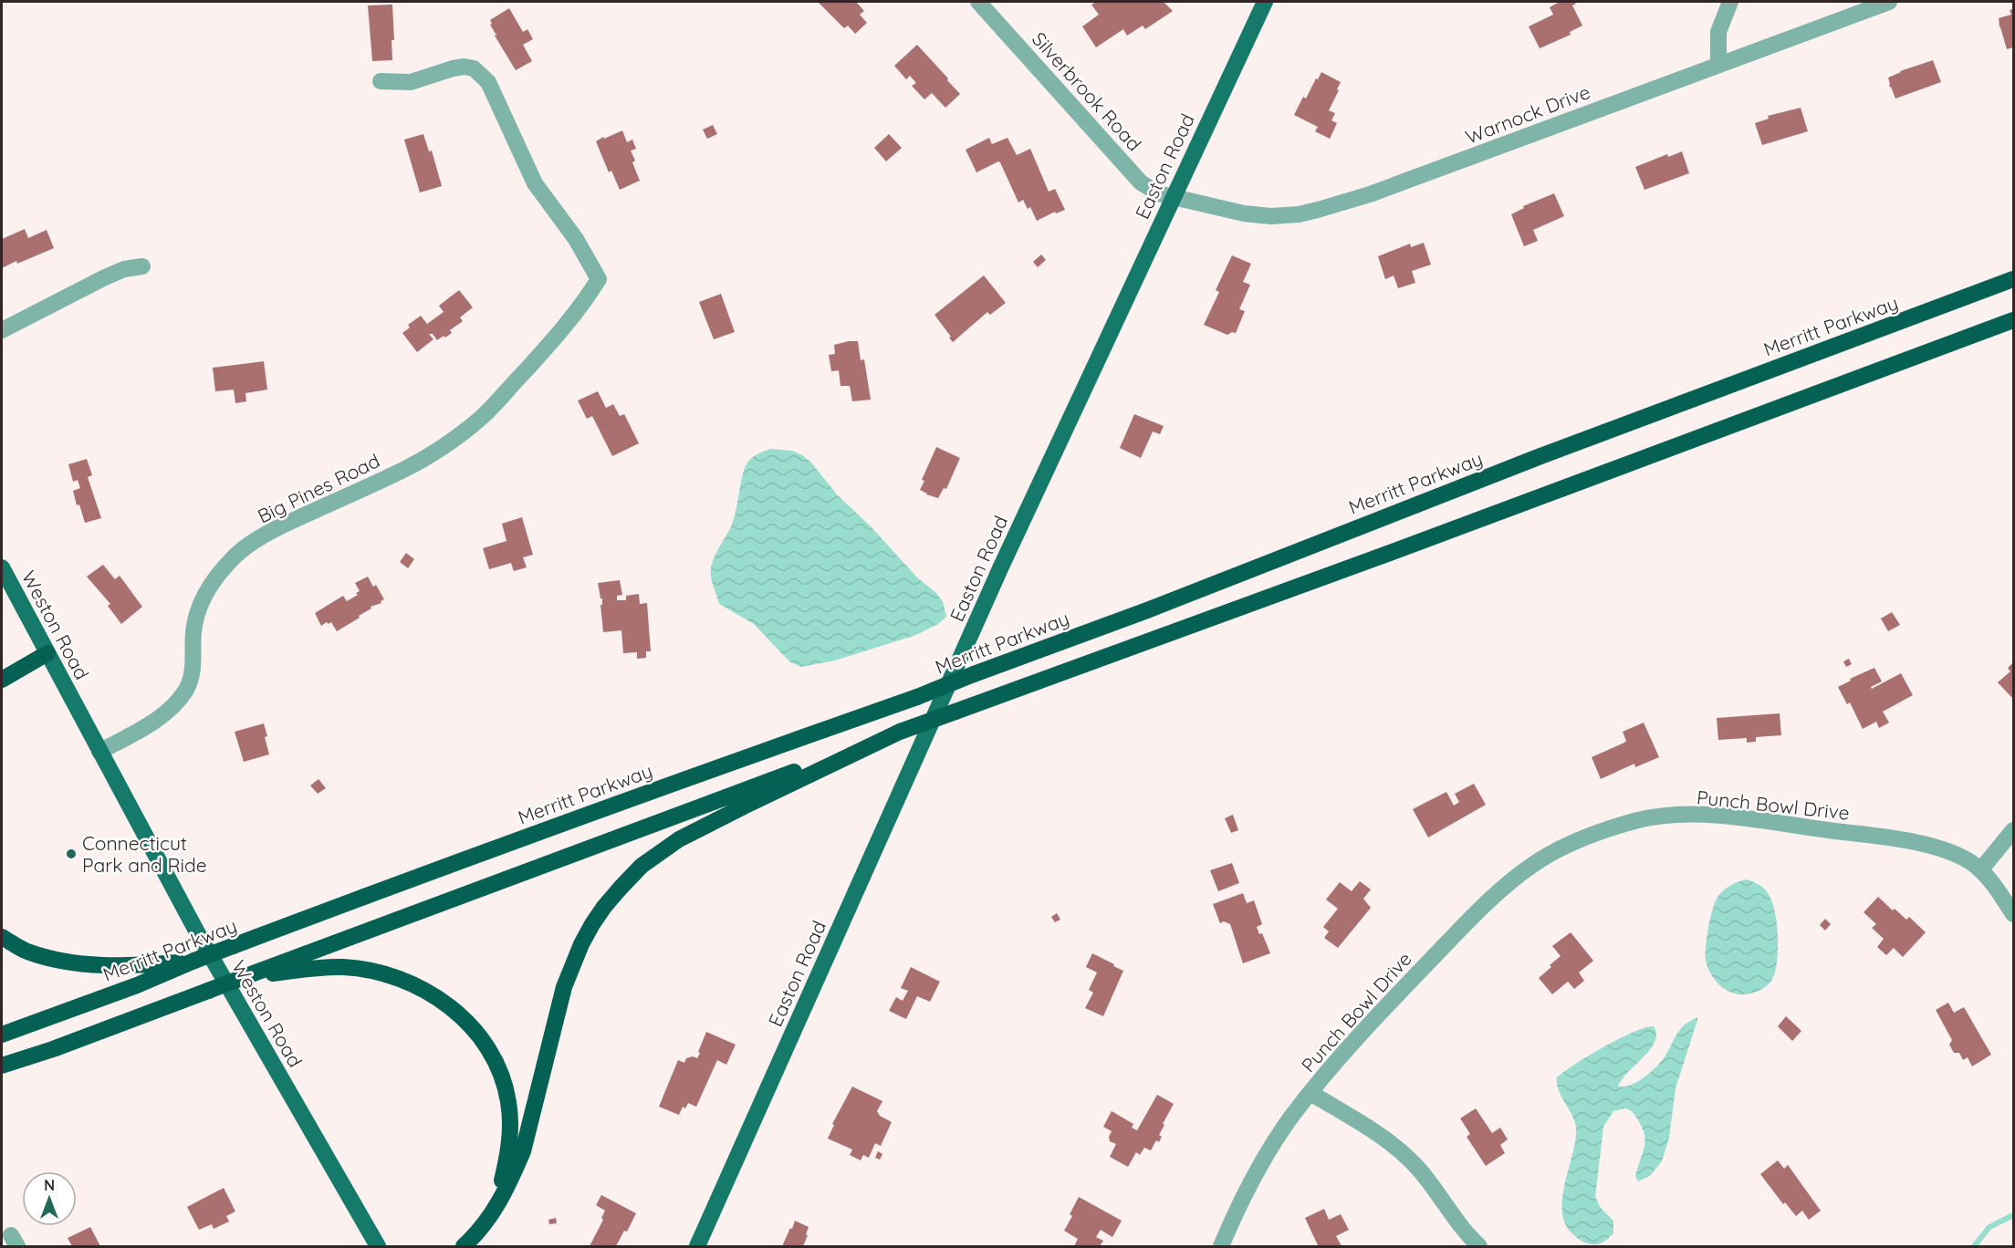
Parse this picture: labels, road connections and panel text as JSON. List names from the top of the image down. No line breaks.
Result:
{"streets":{"highway":["Merritt Parkway"],"main road":["Easton Road","Weston Road"],"street":["Silverbrook Road","Warnock Drive","Big Pines Road","Punch Bowl Drive"]},"crossings":[["Silverbrook Road","Warnock Drive"],["Silverbrook Road","Easton Road"],["Warnock Drive","Easton Road"],["Big Pines Road","Weston Road"]],"places":["Connecticut Park and Ride"],"north":"top"}
